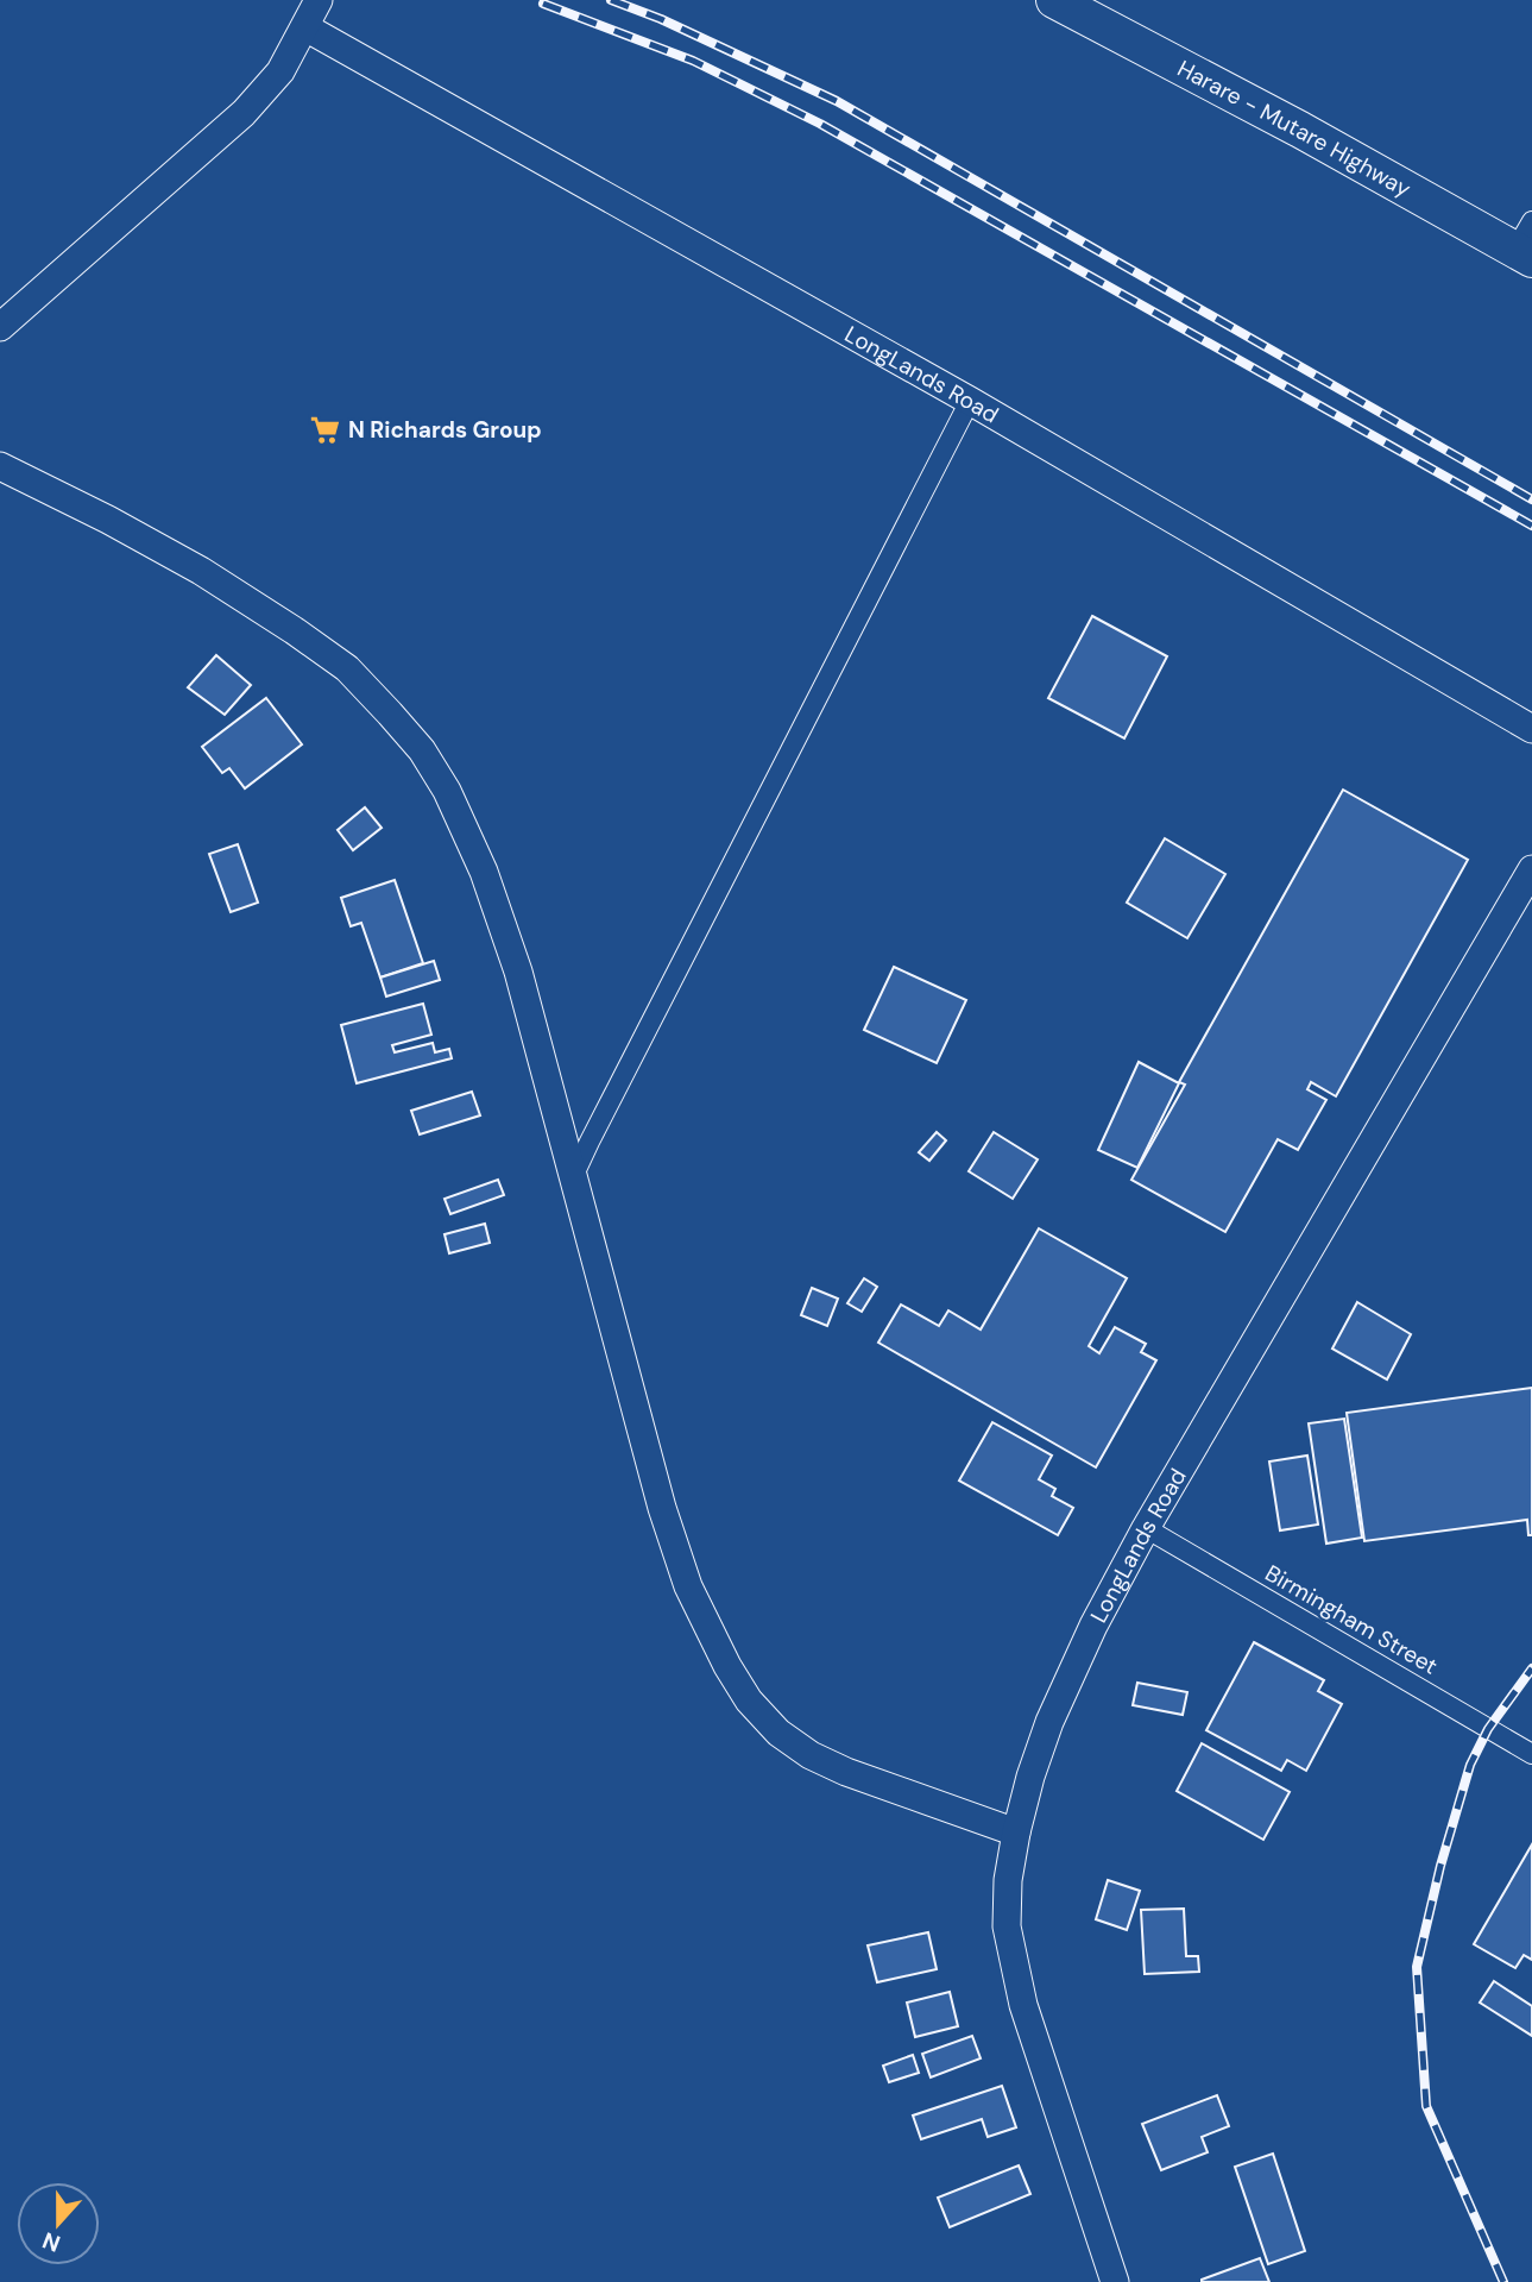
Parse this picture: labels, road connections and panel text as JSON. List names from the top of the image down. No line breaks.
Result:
{"streets":{"highway":["Harare - Mutare Highway"],"street":["LongLands Road","Birmingham Street"]},"crossings":[["LongLands Road","Birmingham Street"]],"places":{"supermarket":["N Richards Group"]},"north":"bottom"}
